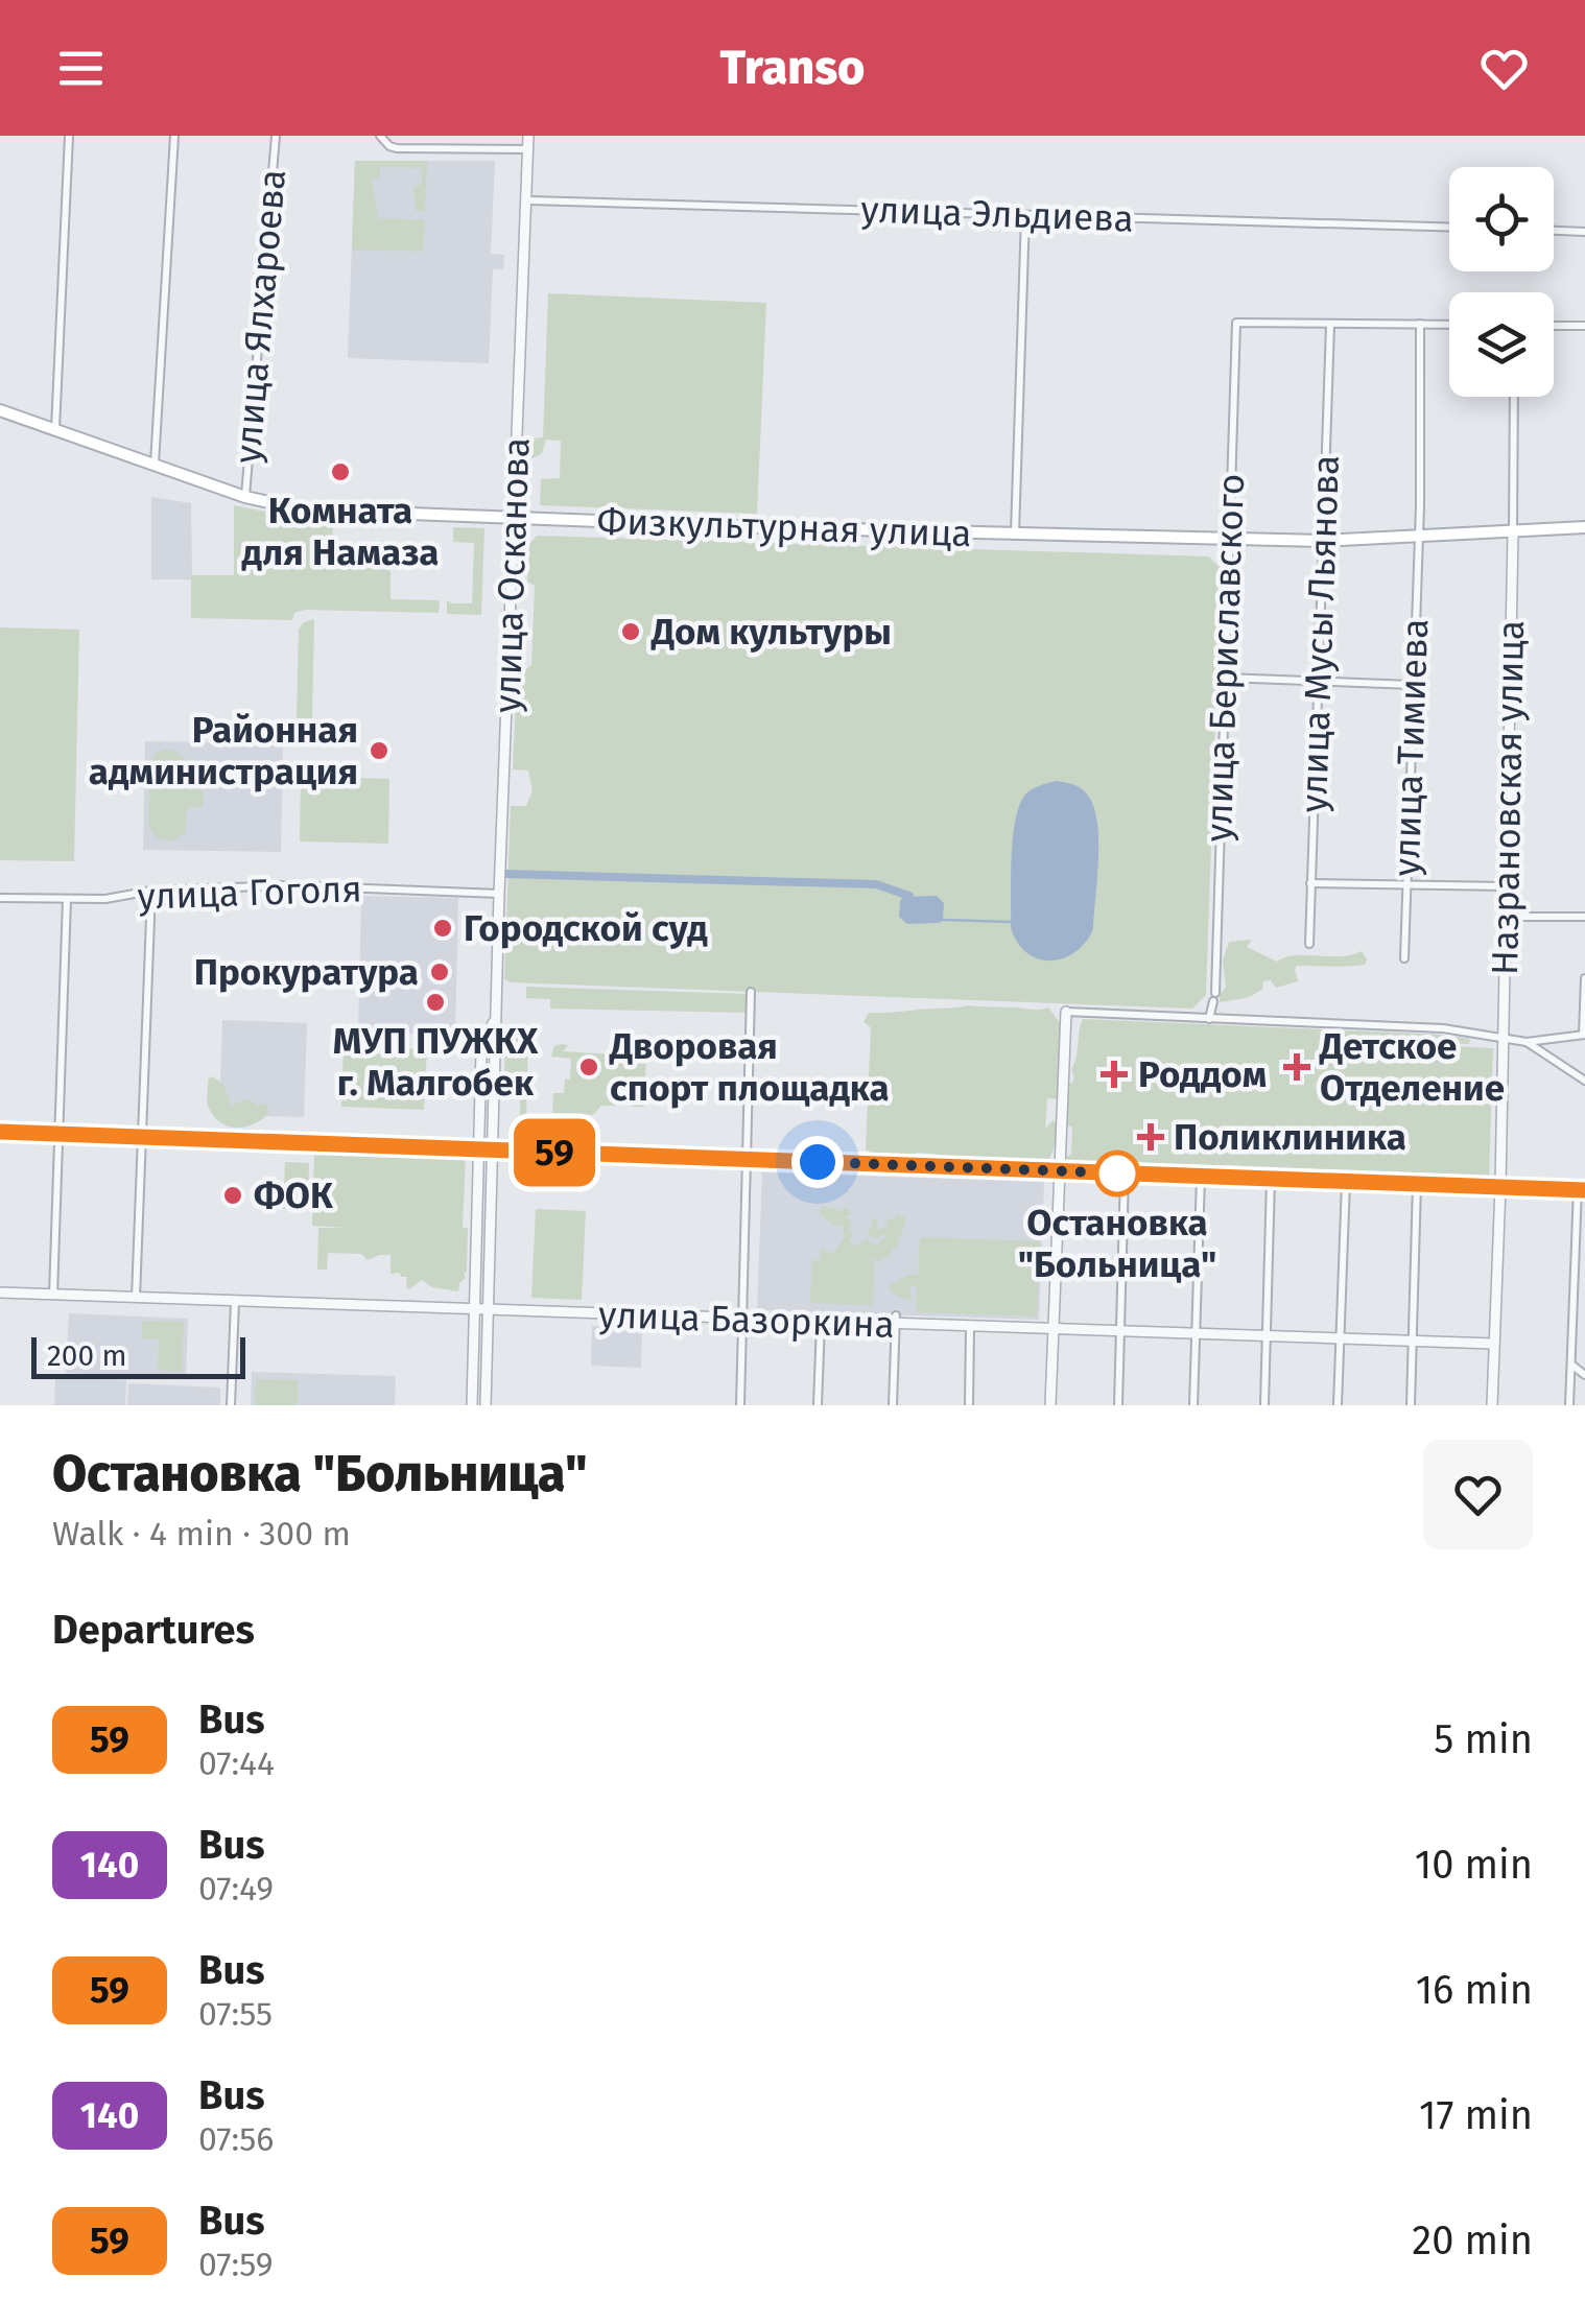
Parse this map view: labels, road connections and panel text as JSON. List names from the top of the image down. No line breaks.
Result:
{"streets":{"main road":["Физкультурная улица"],"street":["улица Эльдиева","улица Ялхароева","улица Осканова","улица Мусы Льянова","улица Бериславского","улица Тимиева","Назрановская улица","улица Гоголя","улица Базоркина"]},"crossings":[["улица Эльдиева","улица Осканова"],["улица Ялхароева","Физкультурная улица"],["Физкультурная улица","улица Осканова"],["Физкультурная улица","улица Мусы Льянова"],["Физкультурная улица","улица Бериславского"],["Физкультурная улица","улица Тимиева"],["Физкультурная улица","Назрановская улица"],["улица Осканова","улица Гоголя"],["улица Осканова","улица Базоркина"],["улица Мусы Льянова","улица Бериславского"],["Назрановская улица","улица Базоркина"]],"places":{"other":["Комната для Намаза","Дом культуры","Районная администрация","Городской суд","Прокуратура","МУП ПУЖКХ г. Малгобек","Дворовая спорт площадка","Остановка \"Больница\"","ФОК"],"health":["Детское Отделение","Роддом","Поликлиника"]},"lines":["bus line 59"],"scale_bar":"200 m","page":{"header":"Transo","on_map":"59","scale":"200 m","heading":[["Остановка \"Больница\"","Walk · 4 min · 300 m"],"Departures"],"list":[{"mark":"59","name":"Bus","note":"07:44","value":"5 min"},{"mark":"140","name":"Bus","note":"07:49","value":"10 min"},{"mark":"59","name":"Bus","note":"07:55","value":"16 min"},{"mark":"140","name":"Bus","note":"07:56","value":"17 min"},{"mark":"59","name":"Bus","note":"07:59","value":"20 min"}]}}
